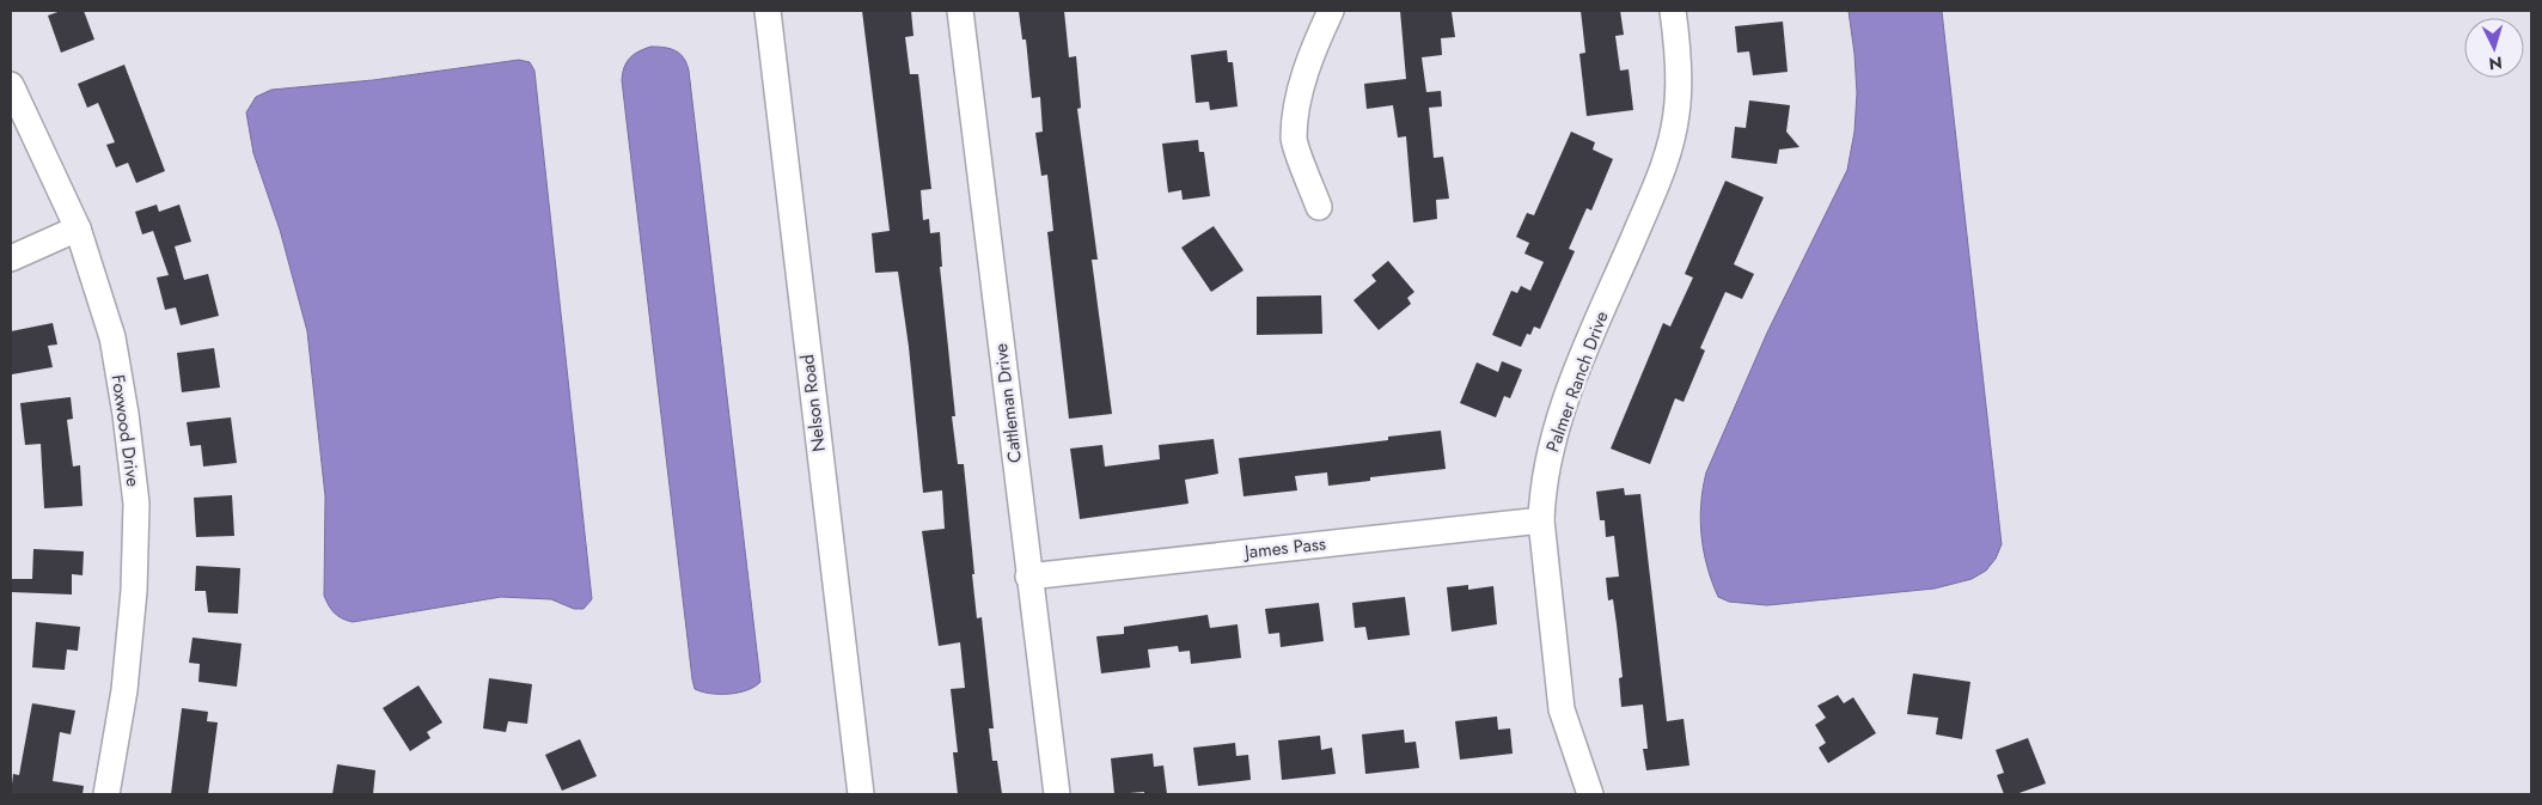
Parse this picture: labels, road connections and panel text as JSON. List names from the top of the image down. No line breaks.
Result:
{"streets":{"street":["Palmer Ranch Drive","Nelson Road","Cattleman Drive","Foxwood Drive","James Pass"]},"crossings":[["Palmer Ranch Drive","James Pass"],["Cattleman Drive","James Pass"]],"north":"bottom"}
